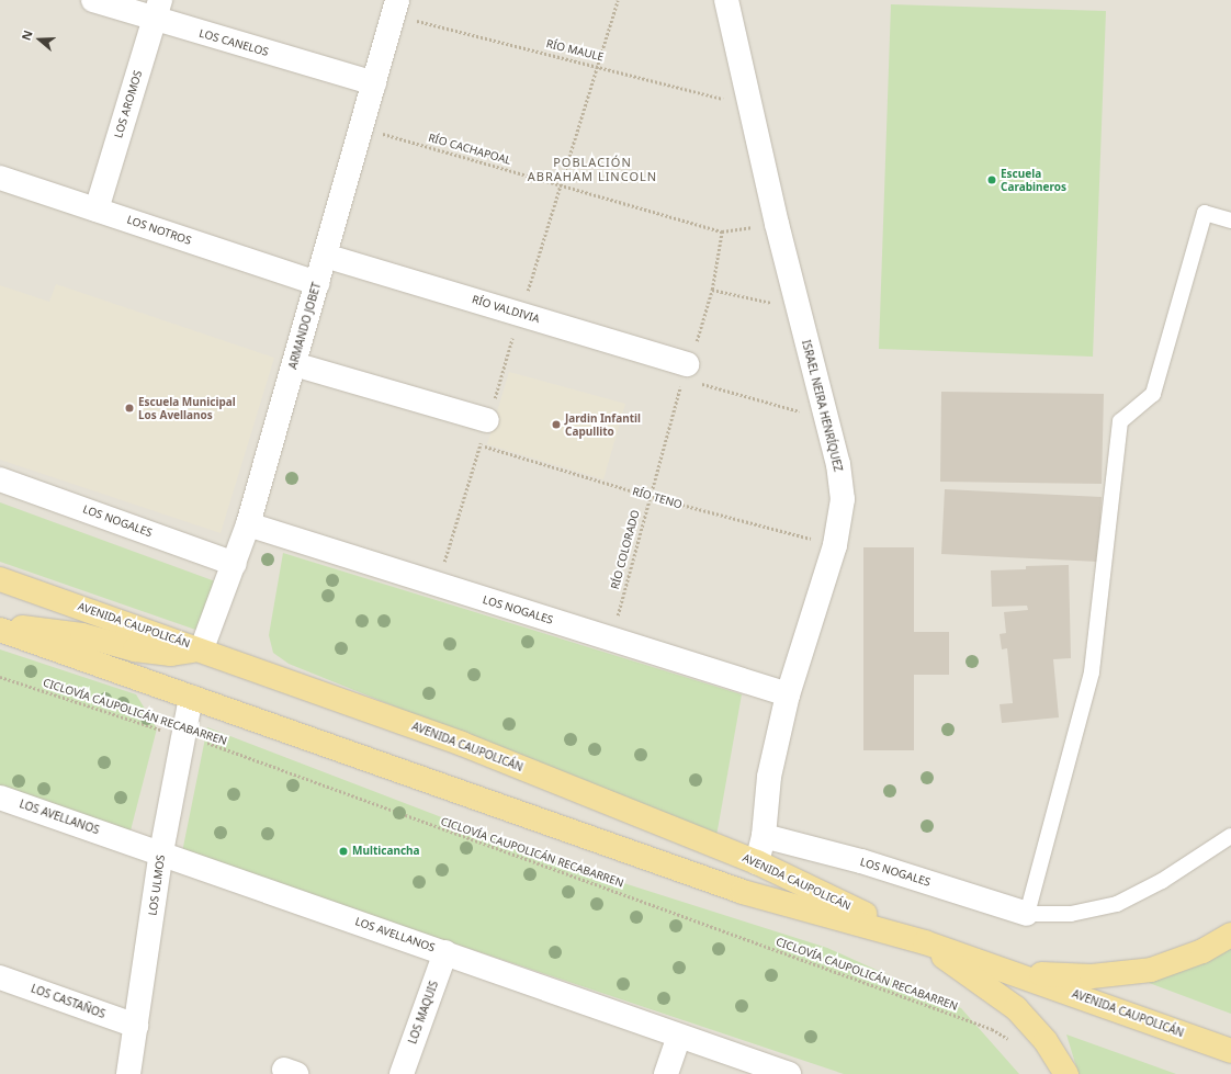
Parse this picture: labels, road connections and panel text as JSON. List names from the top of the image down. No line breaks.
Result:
{"streets":{"main road":["AVENIDA CAUPOLICÁN"],"street":["LOS CANELOS","LOS AROMOS","LOS NOTROS","RÍO VALDIVIA","ARMANDO JOBET","ISRAEL NEIRA HENRÍQUEZ","LOS NOGALES","LOS AVELLANOS","LOS ULMOS","LOS CASTAÑOS","LOS MAQUIS"],"path":["RÍO MAULE","RÍO CACHAPOAL","RÍO TENO","RÍO COLORADO","CICLOVÍA CAUPOLICÁN RECABARREN"]},"crossings":[["LOS CANELOS","LOS AROMOS"],["LOS CANELOS","ARMANDO JOBET"],["RÍO MAULE","ARMANDO JOBET"],["RÍO MAULE","ISRAEL NEIRA HENRÍQUEZ"],["LOS AROMOS","LOS NOTROS"],["RÍO CACHAPOAL","ARMANDO JOBET"],["RÍO CACHAPOAL","ISRAEL NEIRA HENRÍQUEZ"],["RÍO CACHAPOAL","RÍO COLORADO"],["LOS NOTROS","ARMANDO JOBET"],["RÍO VALDIVIA","ARMANDO JOBET"],["RÍO VALDIVIA","RÍO COLORADO"],["ARMANDO JOBET","LOS NOGALES"],["ARMANDO JOBET","AVENIDA CAUPOLICÁN"],["ISRAEL NEIRA HENRÍQUEZ","RÍO TENO"],["ISRAEL NEIRA HENRÍQUEZ","LOS NOGALES"],["ISRAEL NEIRA HENRÍQUEZ","AVENIDA CAUPOLICÁN"],["RÍO TENO","RÍO COLORADO"],["LOS NOGALES","RÍO COLORADO"],["AVENIDA CAUPOLICÁN","LOS ULMOS"],["CICLOVÍA CAUPOLICÁN RECABARREN","LOS ULMOS"],["LOS AVELLANOS","LOS ULMOS"],["LOS AVELLANOS","LOS MAQUIS"],["LOS ULMOS","LOS CASTAÑOS"]],"districts":["POBLACIÓN ABRAHAM LINCOLN"],"places":["Escuela Carabineros","Escuela Municipal Los Avellanos","Jardin Infantil Capullito","Multicancha"],"north":"left"}
